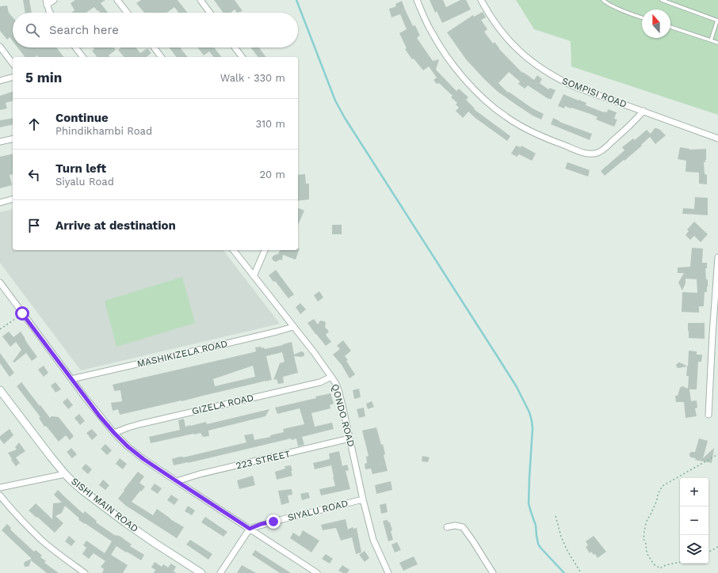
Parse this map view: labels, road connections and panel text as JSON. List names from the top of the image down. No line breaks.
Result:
{"streets":{"street":["SOMPISI ROAD","MASHIKIZELA ROAD","GIZELA ROAD","QONDO ROAD","223 STREET","SISHI MAIN ROAD","SIYALU ROAD"]},"crossings":[["MASHIKIZELA ROAD","QONDO ROAD"],["GIZELA ROAD","QONDO ROAD"],["QONDO ROAD","223 STREET"],["QONDO ROAD","SIYALU ROAD"]],"north":"top","page":{"search":"Search here","heading":["5 min","Walk · 330 m"],"list":[["Continue","Phindikhambi Road","310 m"],["Turn left","Siyalu Road","20 m"],"Arrive at destination"],"map_buttons":["+","−"]}}
